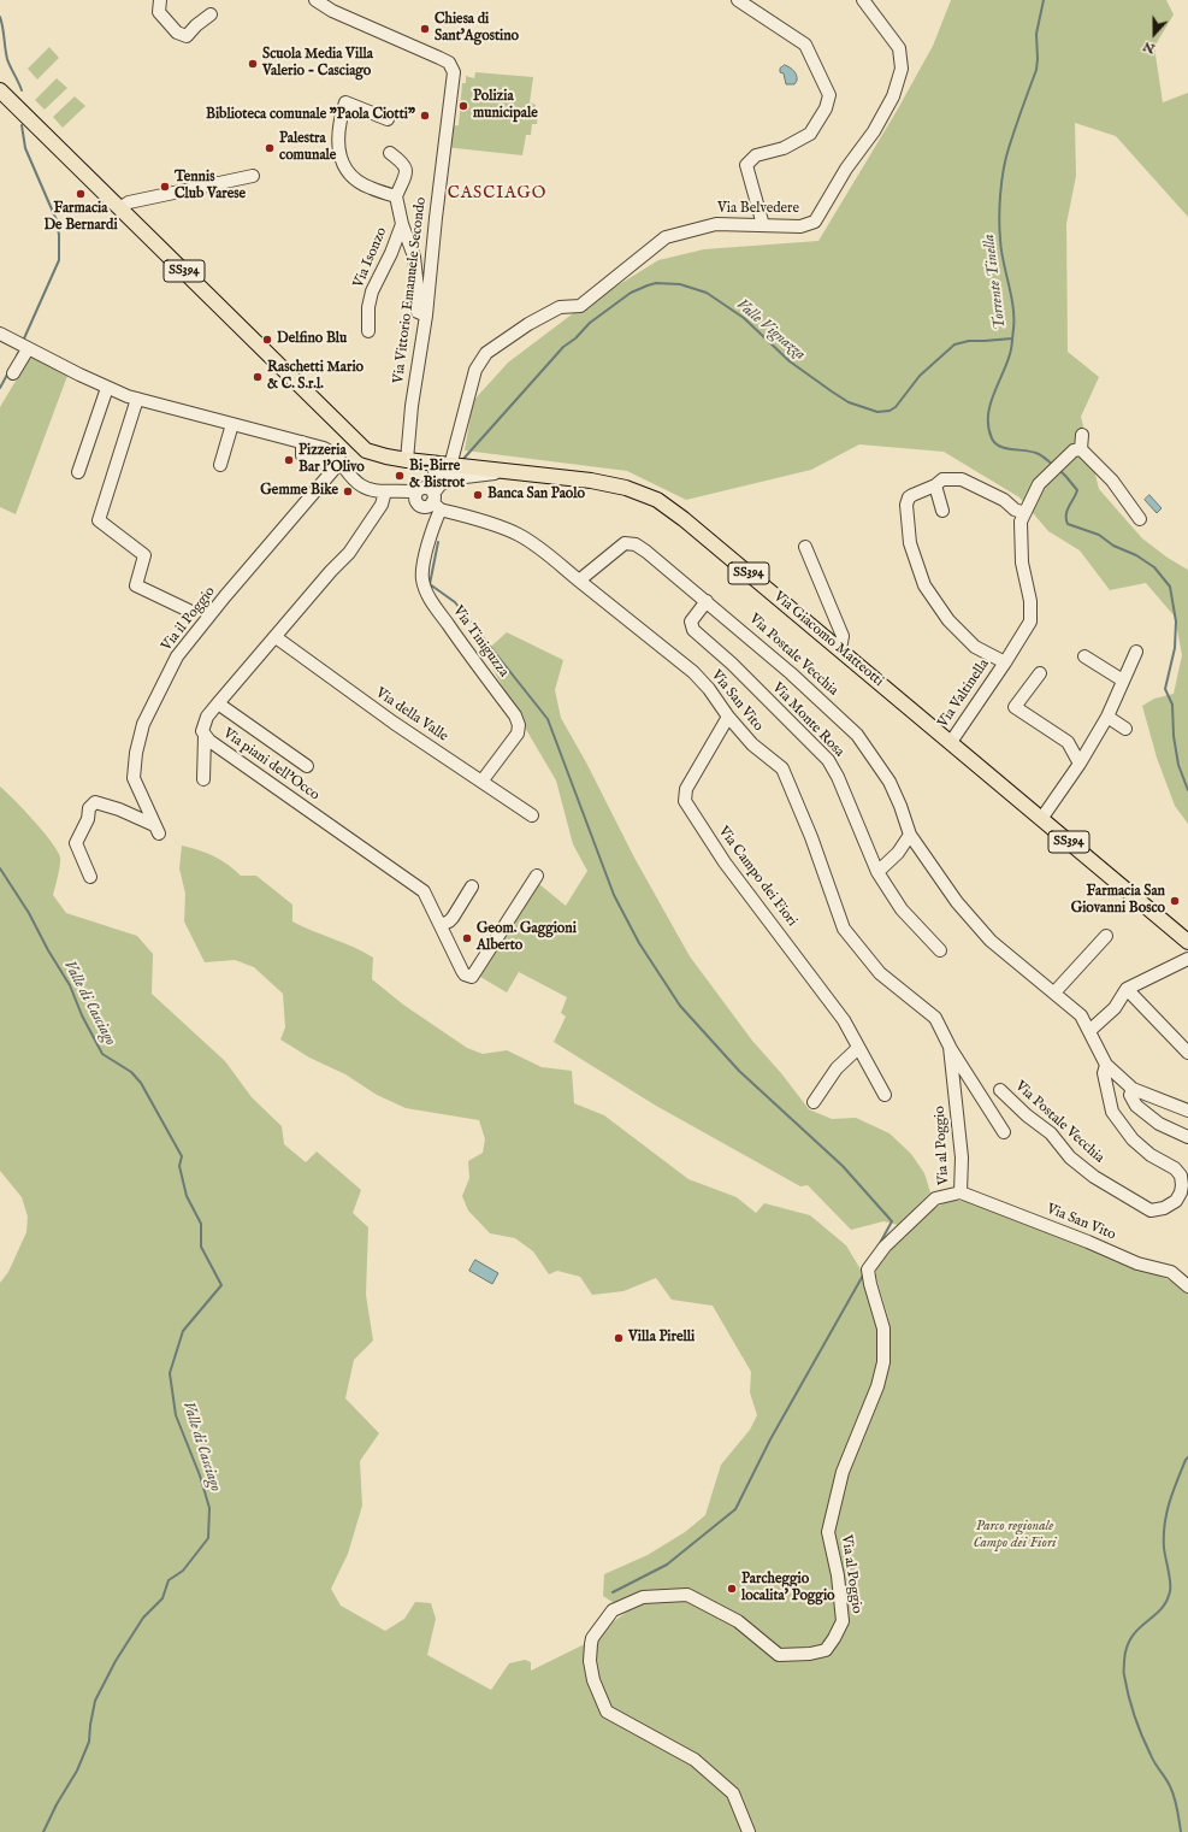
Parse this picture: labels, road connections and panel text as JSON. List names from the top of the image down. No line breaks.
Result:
{"streets":{"main road":["SS394","Via Giacomo Matteotti"],"street":["Via Belvedere","Via Isonzo","Via Vittorio Emanuele Secondo","Via il Poggio","Via Tiniguzza","Via Postale Vecchia","Via Valtinella","Via San Vito","Via della Valle","Via Monte Rosa","Via piani dell'Occo","Via Campo dei Fiori","Via al Poggio"]},"crossings":[["Via Belvedere","Via Giacomo Matteotti"],["Via Belvedere","Via Tiniguzza"],["SS394","Via Giacomo Matteotti"],["SS394","Via Valtinella"],["Via Vittorio Emanuele Secondo","Via Giacomo Matteotti"],["Via Giacomo Matteotti","Via Valtinella"],["Via Tiniguzza","Via della Valle"],["Via Postale Vecchia","Via San Vito"],["Via Postale Vecchia","Via Monte Rosa"],["Via San Vito","Via Campo dei Fiori"],["Via San Vito","Via al Poggio"],["Via della Valle","Via piani dell'Occo"]],"districts":["CASCIAGO"],"water":["Torrente Tinella","Valle Vignazza","Valle di Casciago"],"parks":["Parco regionale Campo dei Fiori"],"places":["Chiesa di Sant'Agostino","Scuola Media Villa Valerio - Casciago","Polizia municipale","Biblioteca comunale \"Paola Ciotti\"","Palestra comunale","Tennis Club Varese","Farmacia De Bernardi","Delfino Blu","Raschetti Mario & C. S.r.l.","Pizzeria Bar l'Olivo","Bi-Birre & Bistrot","Gemme Bike","Banca San Paolo","Farmacia San Giovanni Bosco","Geom. Gaggioni Alberto","Villa Pirelli","Parcheggio localita' Poggio"],"north":"bottom"}
